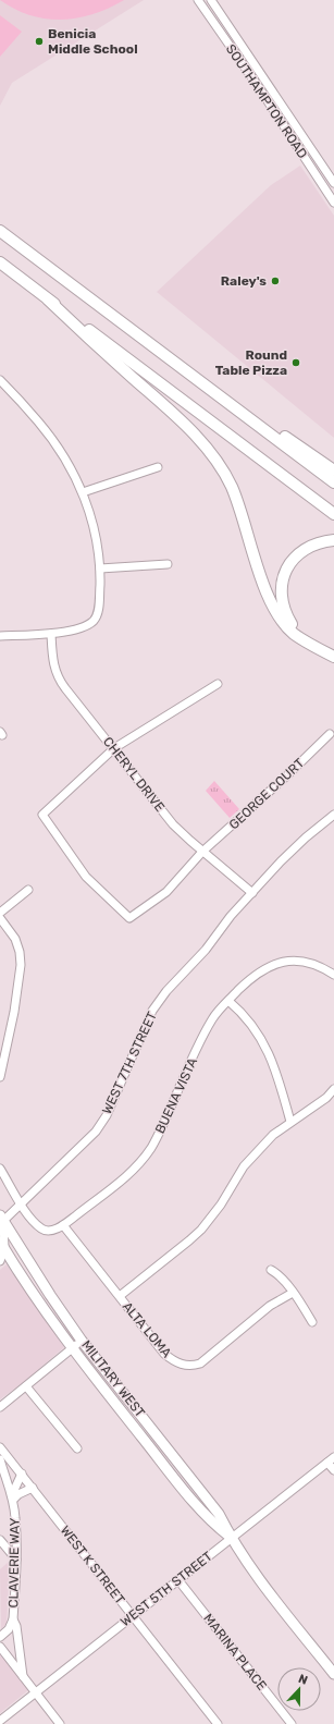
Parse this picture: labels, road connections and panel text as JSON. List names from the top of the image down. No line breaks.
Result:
{"streets":{"main road":["MILITARY WEST"],"street":["SOUTHAMPTON ROAD","CHERYL DRIVE","GEORGE COURT","WEST 7TH STREET","BUENA VISTA","ALTA LOMA","CLAVERIE WAY","WEST K STREET","WEST 5TH STREET","MARINA PLACE"]},"crossings":[["CHERYL DRIVE","GEORGE COURT"],["CHERYL DRIVE","WEST 7TH STREET"],["WEST 7TH STREET","BUENA VISTA"],["WEST 7TH STREET","MILITARY WEST"],["BUENA VISTA","ALTA LOMA"],["MILITARY WEST","WEST 5TH STREET"],["CLAVERIE WAY","WEST K STREET"],["WEST K STREET","WEST 5TH STREET"],["WEST 5TH STREET","MARINA PLACE"]],"places":["Benicia Middle School","Raley's","Round Table Pizza"],"north":"top"}
